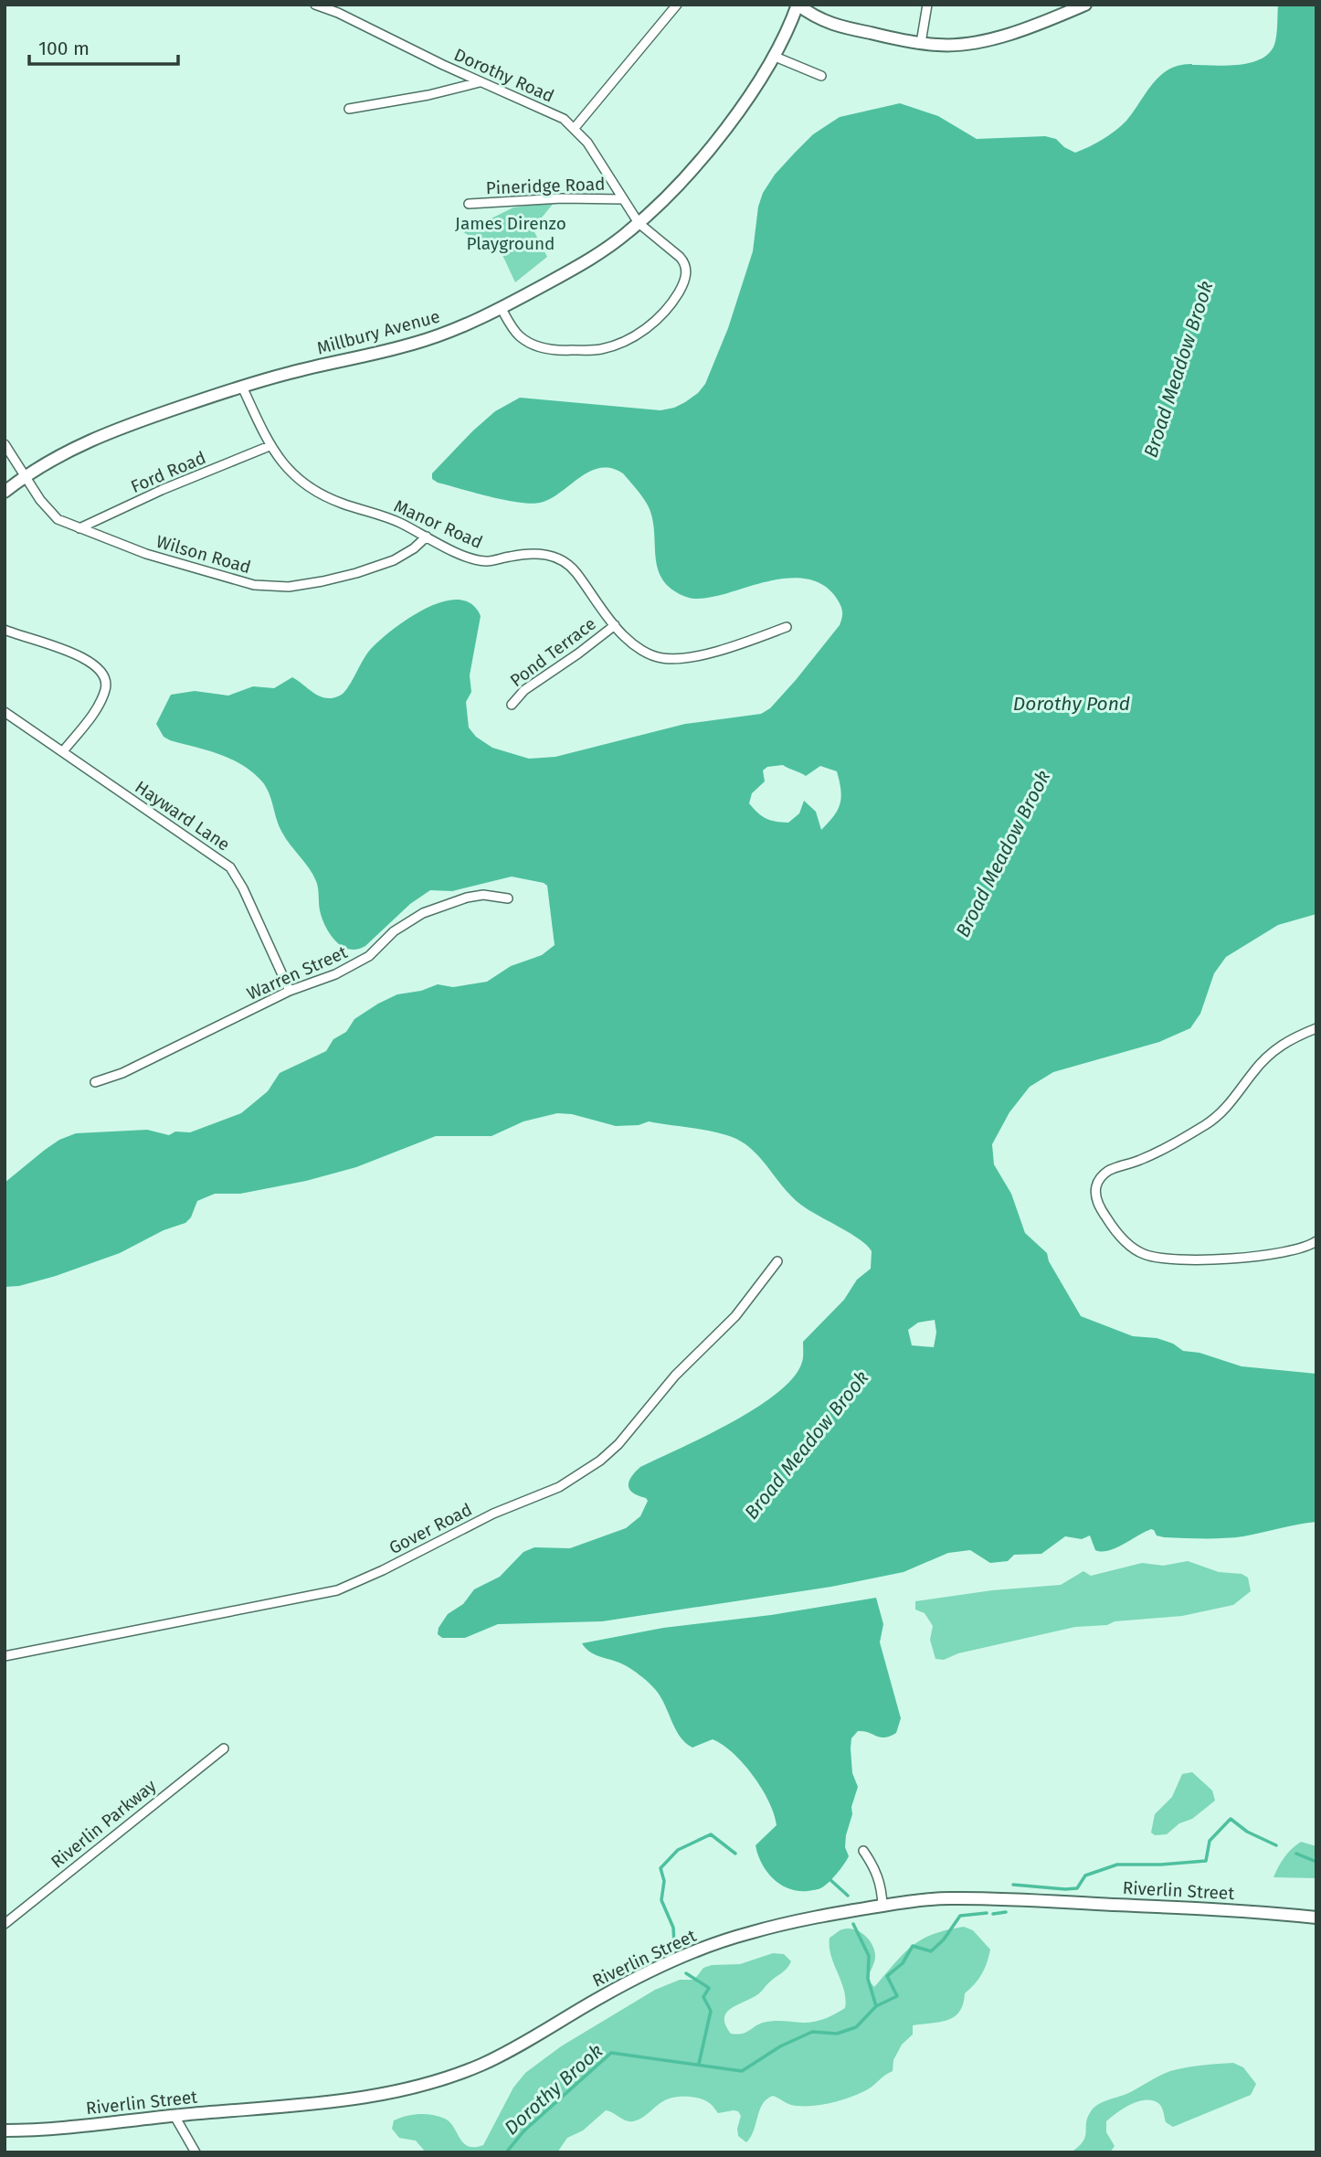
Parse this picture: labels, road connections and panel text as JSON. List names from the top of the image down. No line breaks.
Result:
{"streets":{"street":["Dorothy Road","Pineridge Road","Millbury Avenue","Ford Road","Manor Road","Wilson Road","Pond Terrace","Hayward Lane","Warren Street","Gover Road","Riverlin Parkway","Riverlin Street"]},"crossings":[["Dorothy Road","Pineridge Road"],["Dorothy Road","Millbury Avenue"],["Millbury Avenue","Manor Road"],["Millbury Avenue","Wilson Road"],["Ford Road","Manor Road"],["Ford Road","Wilson Road"],["Manor Road","Wilson Road"],["Manor Road","Pond Terrace"],["Hayward Lane","Warren Street"]],"water":["Broad Meadow Brook","Dorothy Pond","Dorothy Brook"],"parks":["James Direnzo Playground"],"scale_bar":"100 m"}
